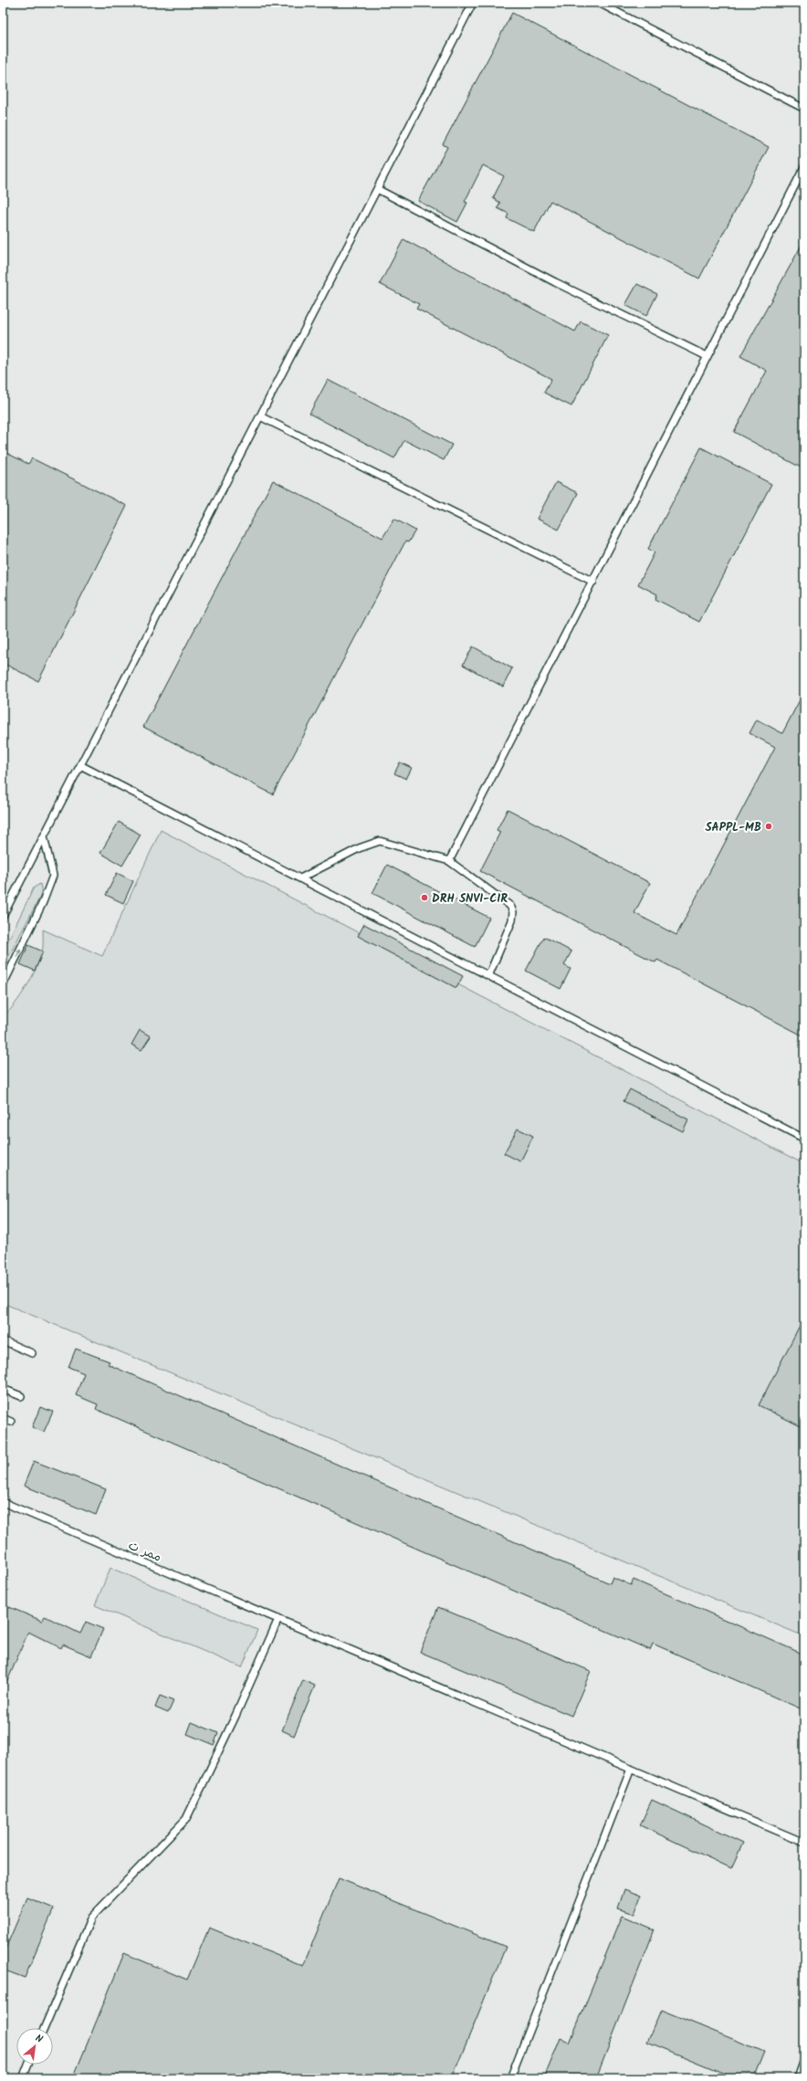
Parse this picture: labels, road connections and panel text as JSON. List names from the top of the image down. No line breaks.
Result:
{"streets":{"lane":["ممر ت"]},"places":["SAPPL-MB","DRH SNVI-CIR"],"north":"top right"}
